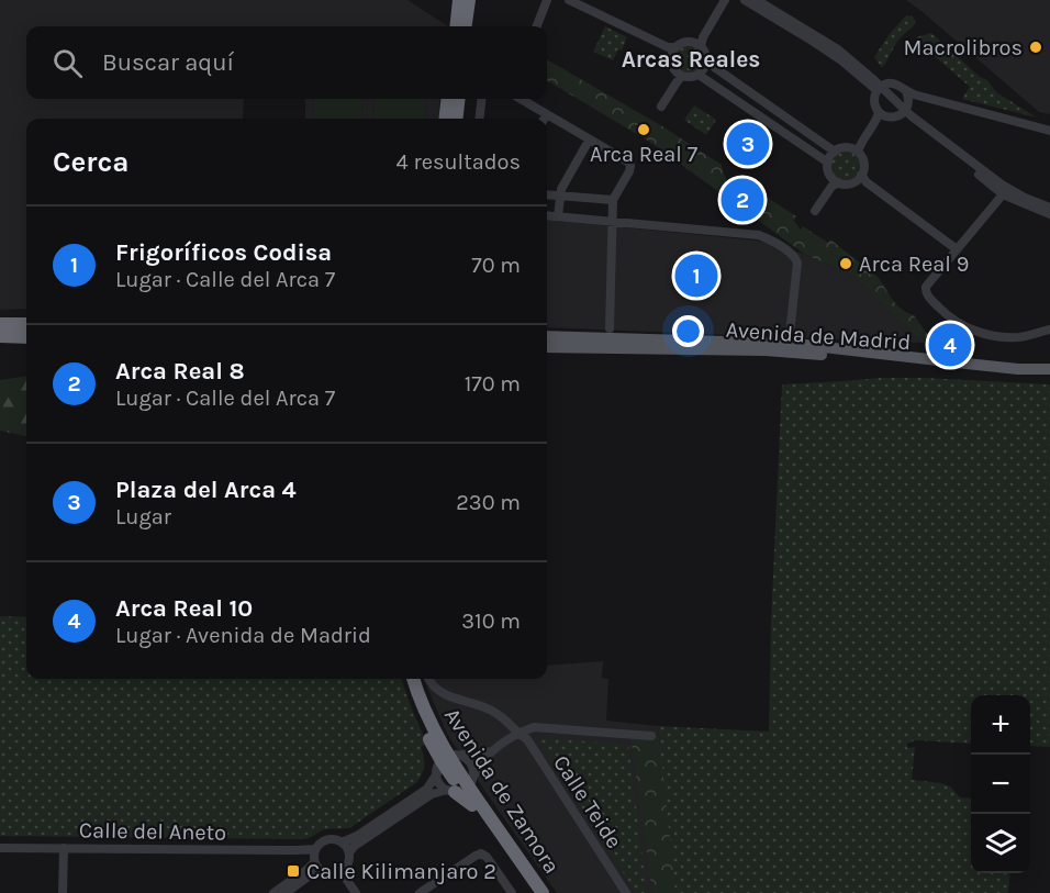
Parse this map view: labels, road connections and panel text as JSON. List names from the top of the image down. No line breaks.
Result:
{"streets":{"highway":["Avenida de Zamora"],"main road":["Avenida de Madrid"],"street":["Calle Teide","Calle del Aneto"]},"districts":["Arcas Reales"],"places":{"other":["Macrolibros","Arca Real 7","Arca Real 9"],"transit":["Calle Kilimanjaro 2"]},"page":{"search":"Buscar aquí","heading":["Cerca","4 resultados"],"pins":["3","2","1","4"],"list":[{"mark":"1","name":"Frigoríficos Codisa","note":"Lugar · Calle del Arca 7","value":"70 m"},{"mark":"2","name":"Arca Real 8","note":"Lugar · Calle del Arca 7","value":"170 m"},{"mark":"3","name":"Plaza del Arca 4","note":"Lugar","value":"230 m"},{"mark":"4","name":"Arca Real 10","note":"Lugar · Avenida de Madrid","value":"310 m"}],"map_buttons":["+","−"]}}
